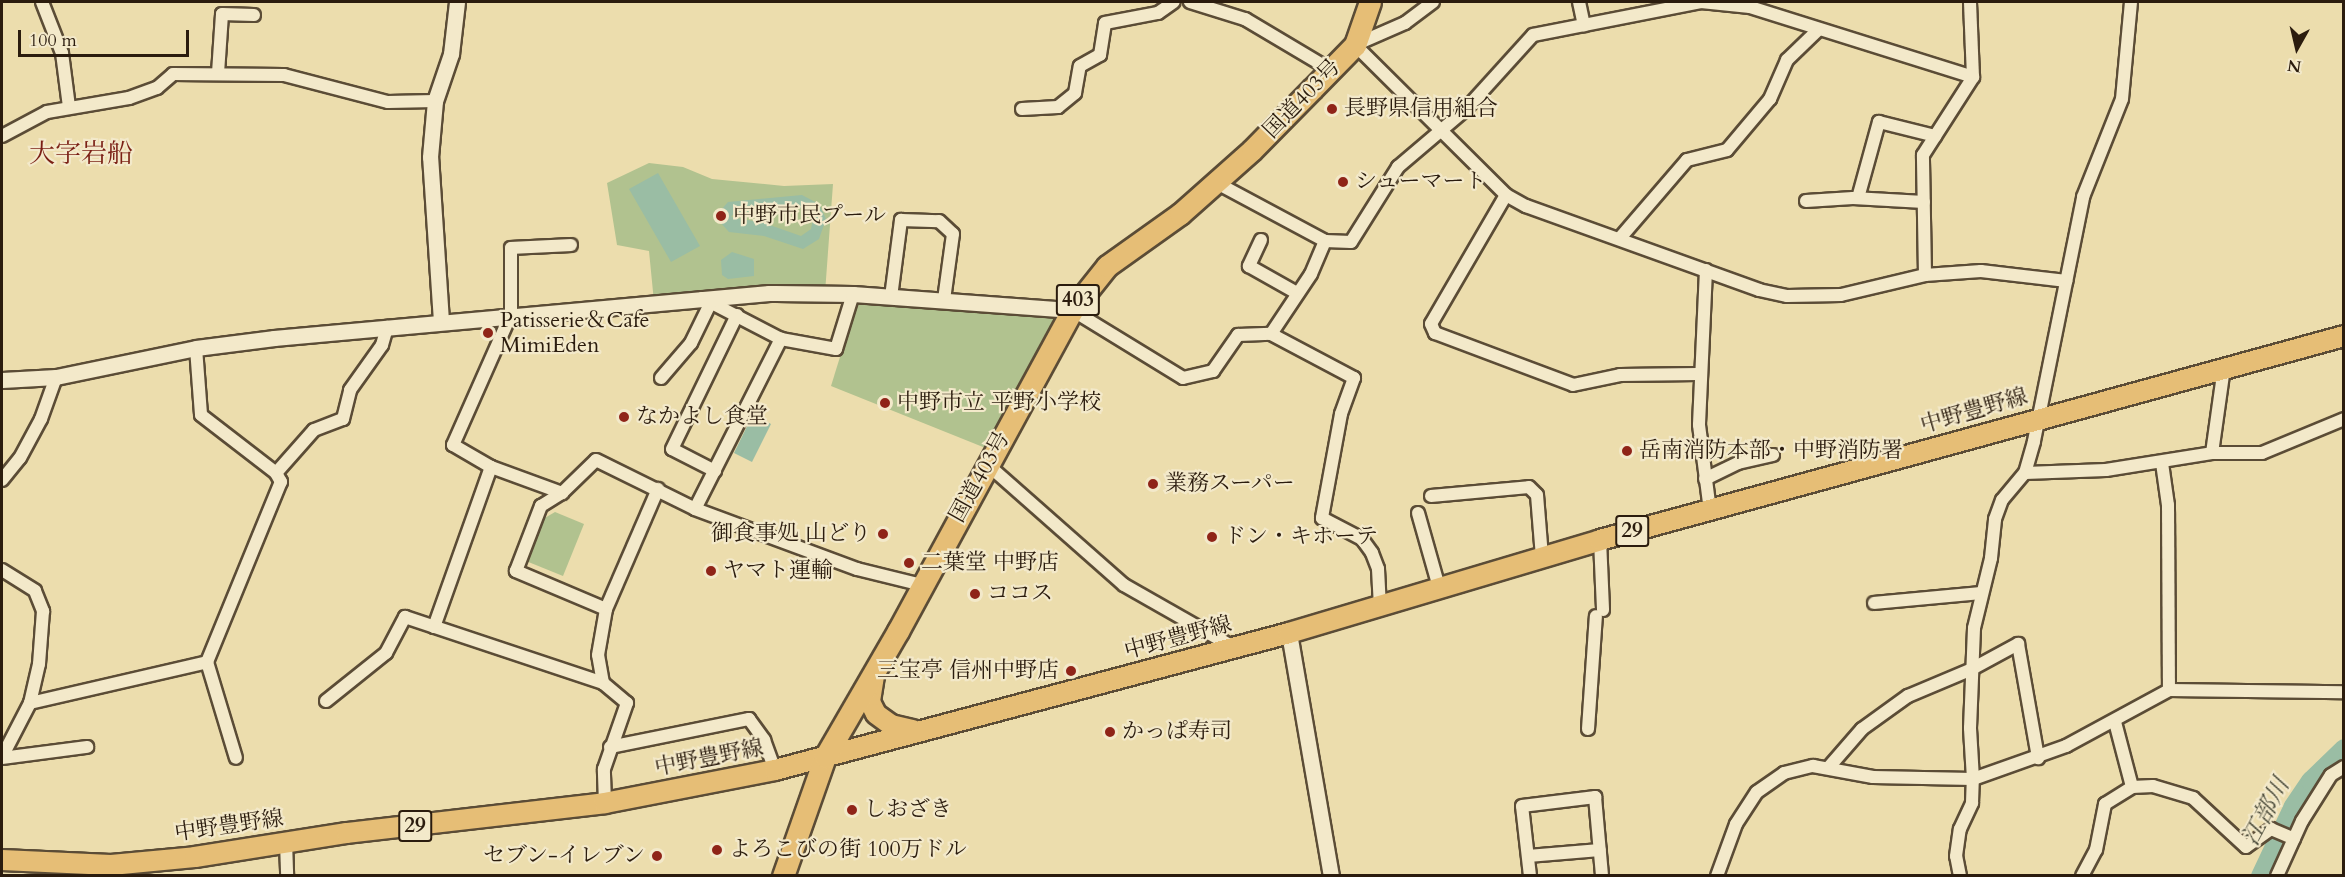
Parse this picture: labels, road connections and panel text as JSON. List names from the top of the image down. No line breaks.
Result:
{"streets":{"highway":["国道403号","403"],"main road":["中野豊野線","29"]},"crossings":[["国道403号","中野豊野線"]],"districts":["大字岩船"],"water":["江部川"],"places":["長野県信用組合","シューマート","中野市民プール","Patisserie＆Cafe MimiEden","中野市立 平野小学校","なかよし食堂","岳南消防本部・中野消防署","業務スーパー","御食事処 山どり","ドン・キホーテ","二葉堂 中野店","ヤマト運輸","ココス","三宝亭 信州中野店","かっぱ寿司","しおざき","よろこびの街 100万ドル","セブン-イレブン"],"scale_bar":"100 m","north":"bottom"}
